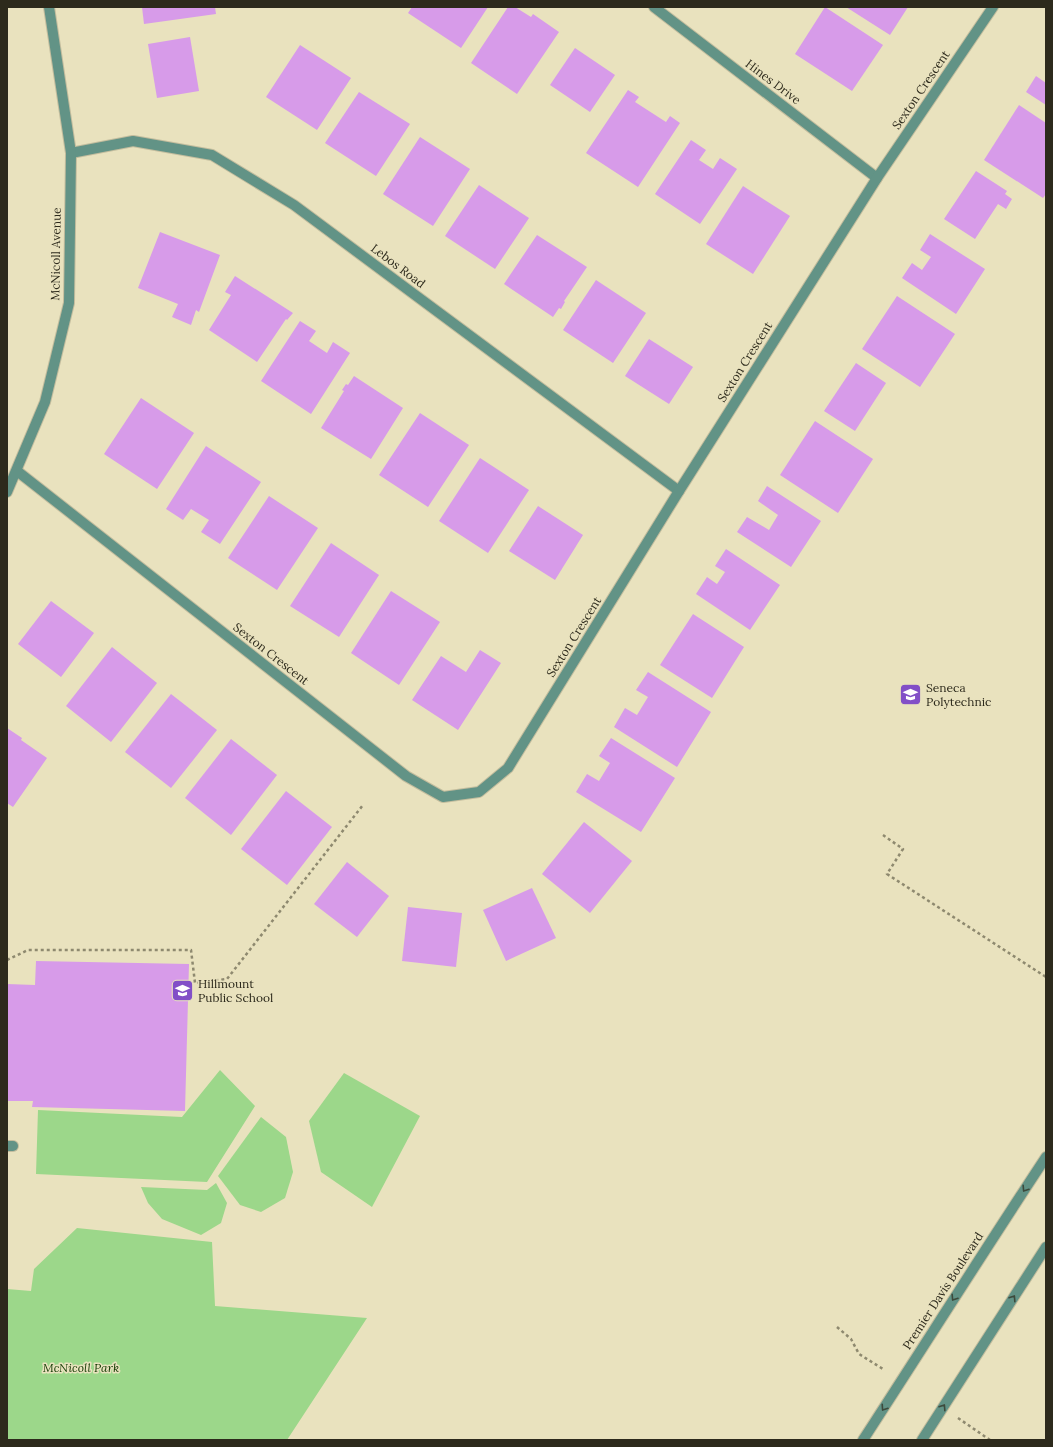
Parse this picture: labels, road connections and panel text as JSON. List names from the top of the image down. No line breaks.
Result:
{"streets":{"street":["Hines Drive","Sexton Crescent","McNicoll Avenue","Lebos Road","Premier Davis Boulevard"]},"crossings":[["Hines Drive","Sexton Crescent"],["Sexton Crescent","McNicoll Avenue"],["Sexton Crescent","Lebos Road"],["McNicoll Avenue","Lebos Road"]],"parks":["McNicoll Park"],"places":{"school or university":["Seneca Polytechnic","Hillmount Public School"]}}
